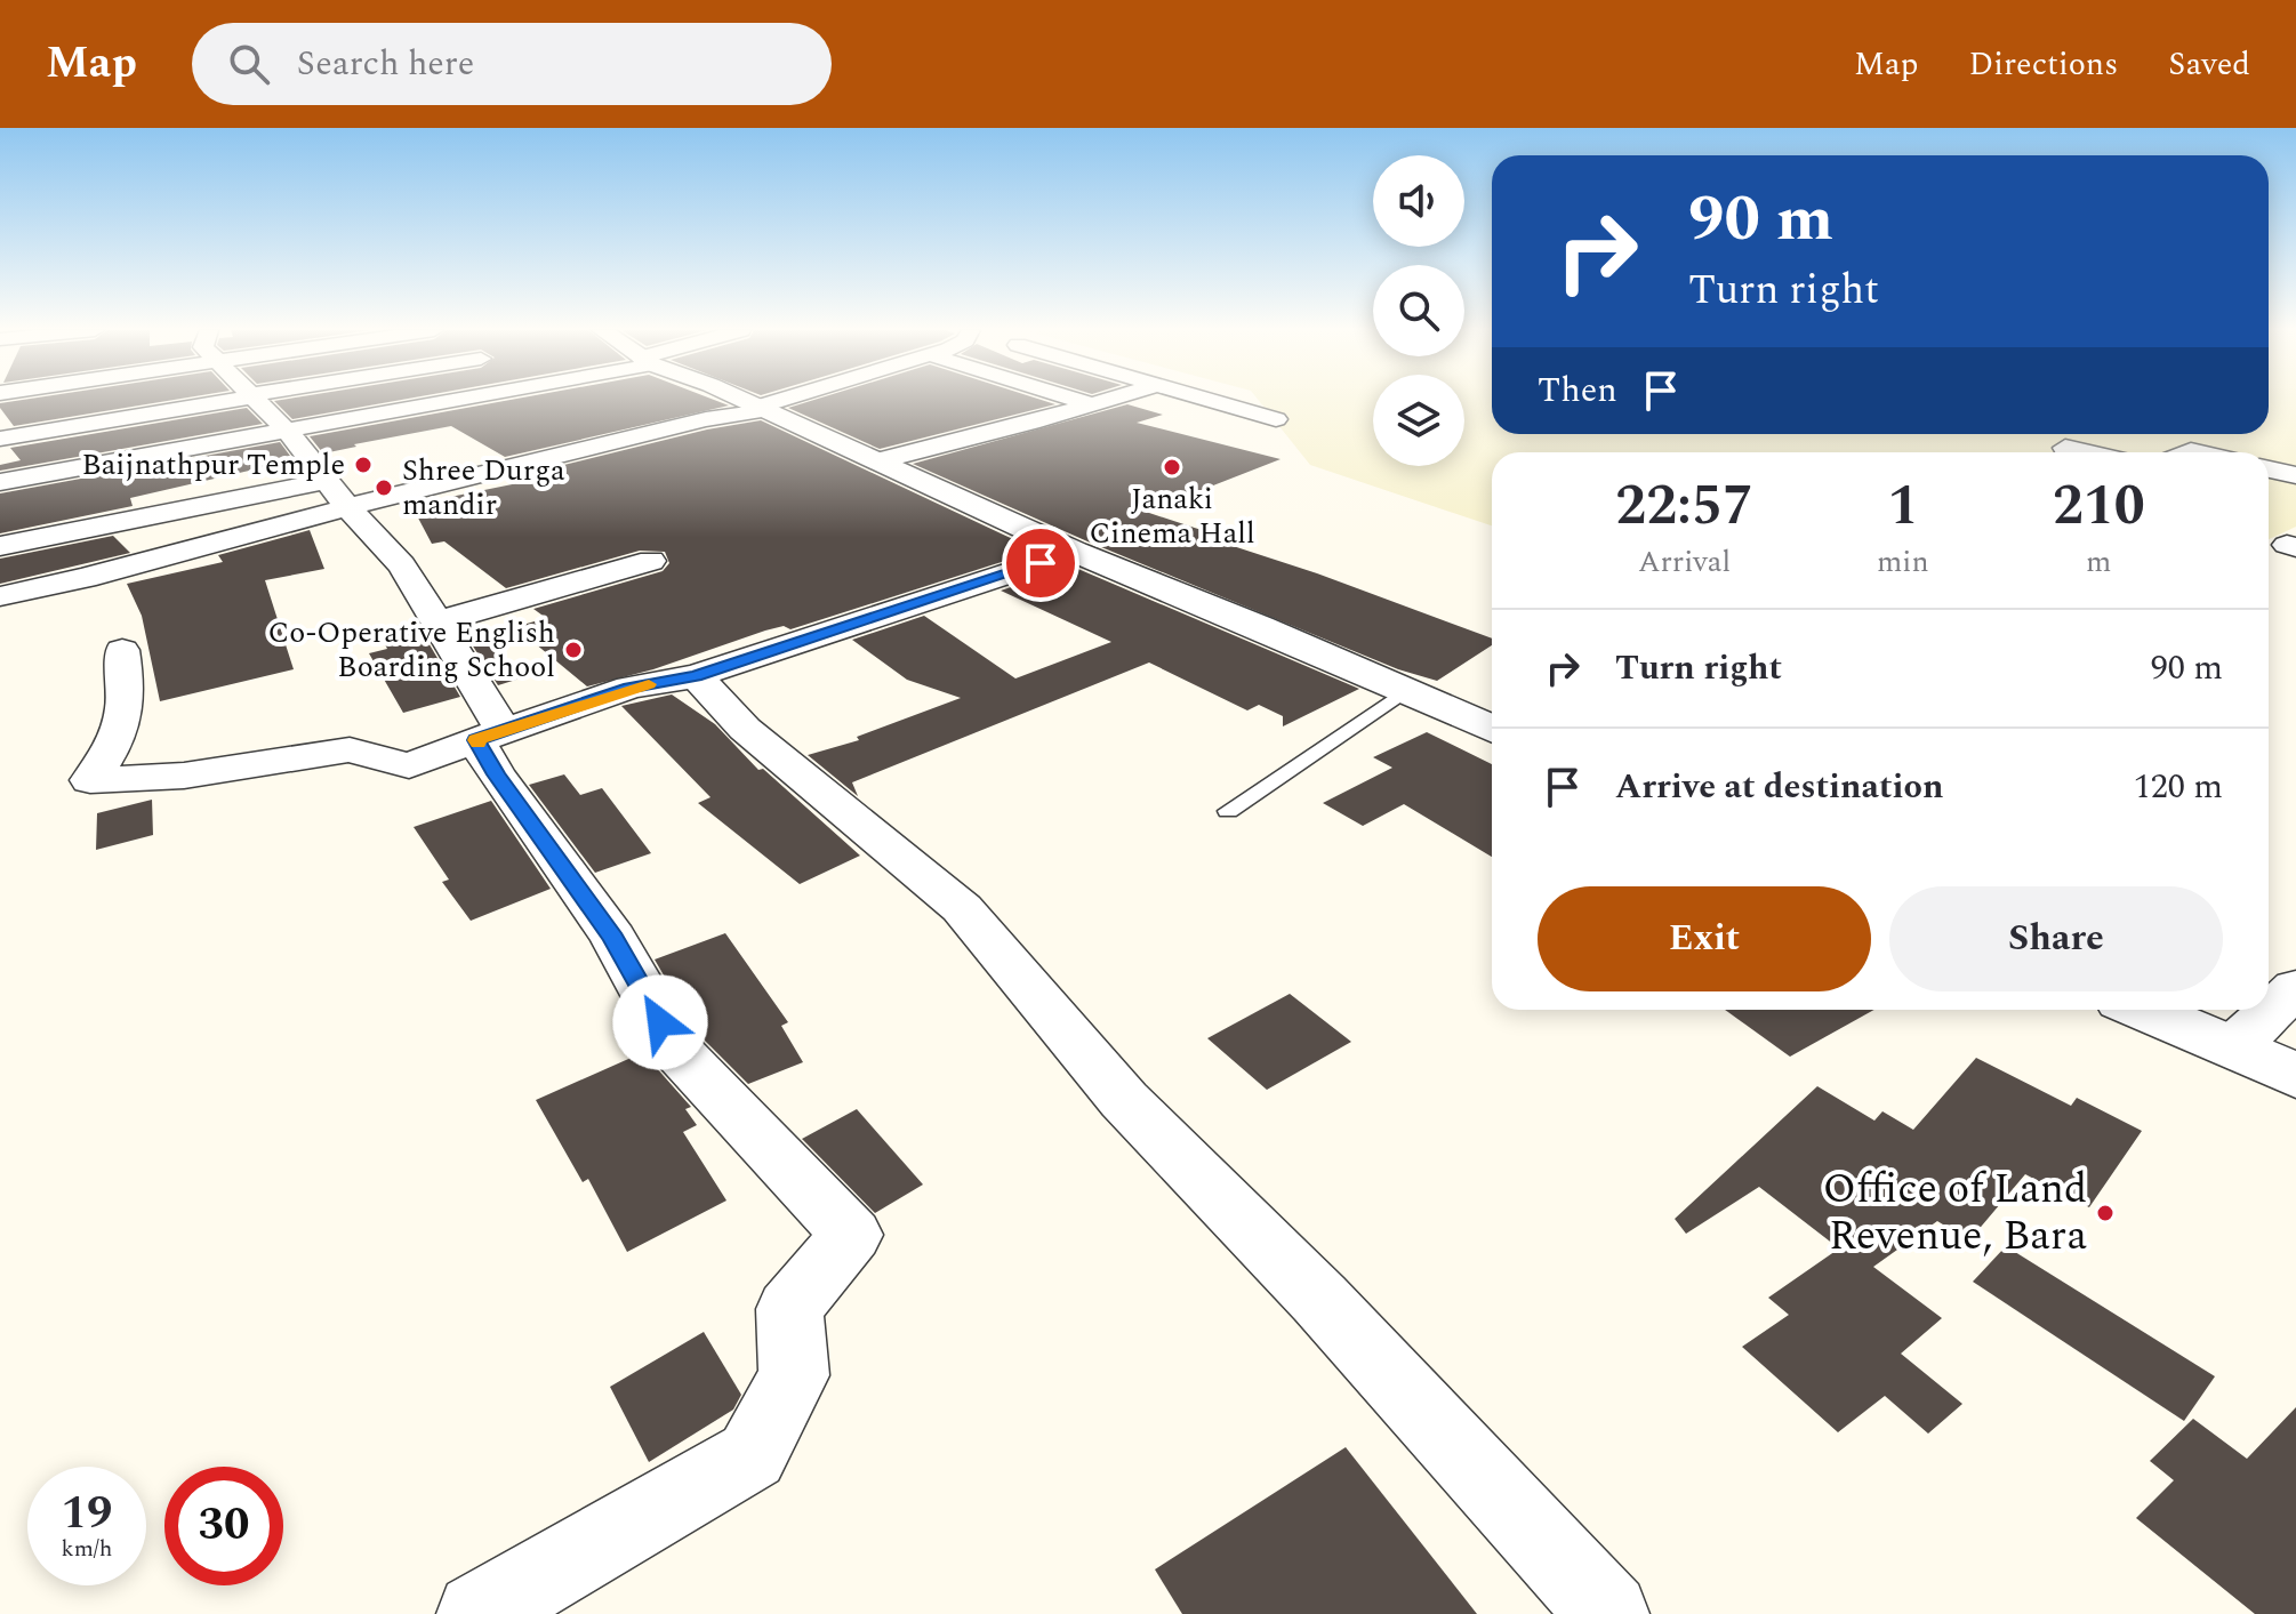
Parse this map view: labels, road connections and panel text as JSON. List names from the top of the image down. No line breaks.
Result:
{"places":["Baijnathpur Temple","Janaki Cinema Hall","Shree Durga mandir","Co-Operative English Boarding School","Office of Land Revenue, Bara"],"page":{"header":"Map","search":"Search here","nav":["Map","Directions","Saved"],"turn":["90 m","Turn right"],"then":"Then","eta":["22:57","Arrival","1","min","210","m"],"list":[{"name":"Turn right","value":"90 m"},{"name":"Arrive at destination","value":"120 m"}],"buttons":["Exit","Share"],"speed":"19 km/h","limit":"30"}}
